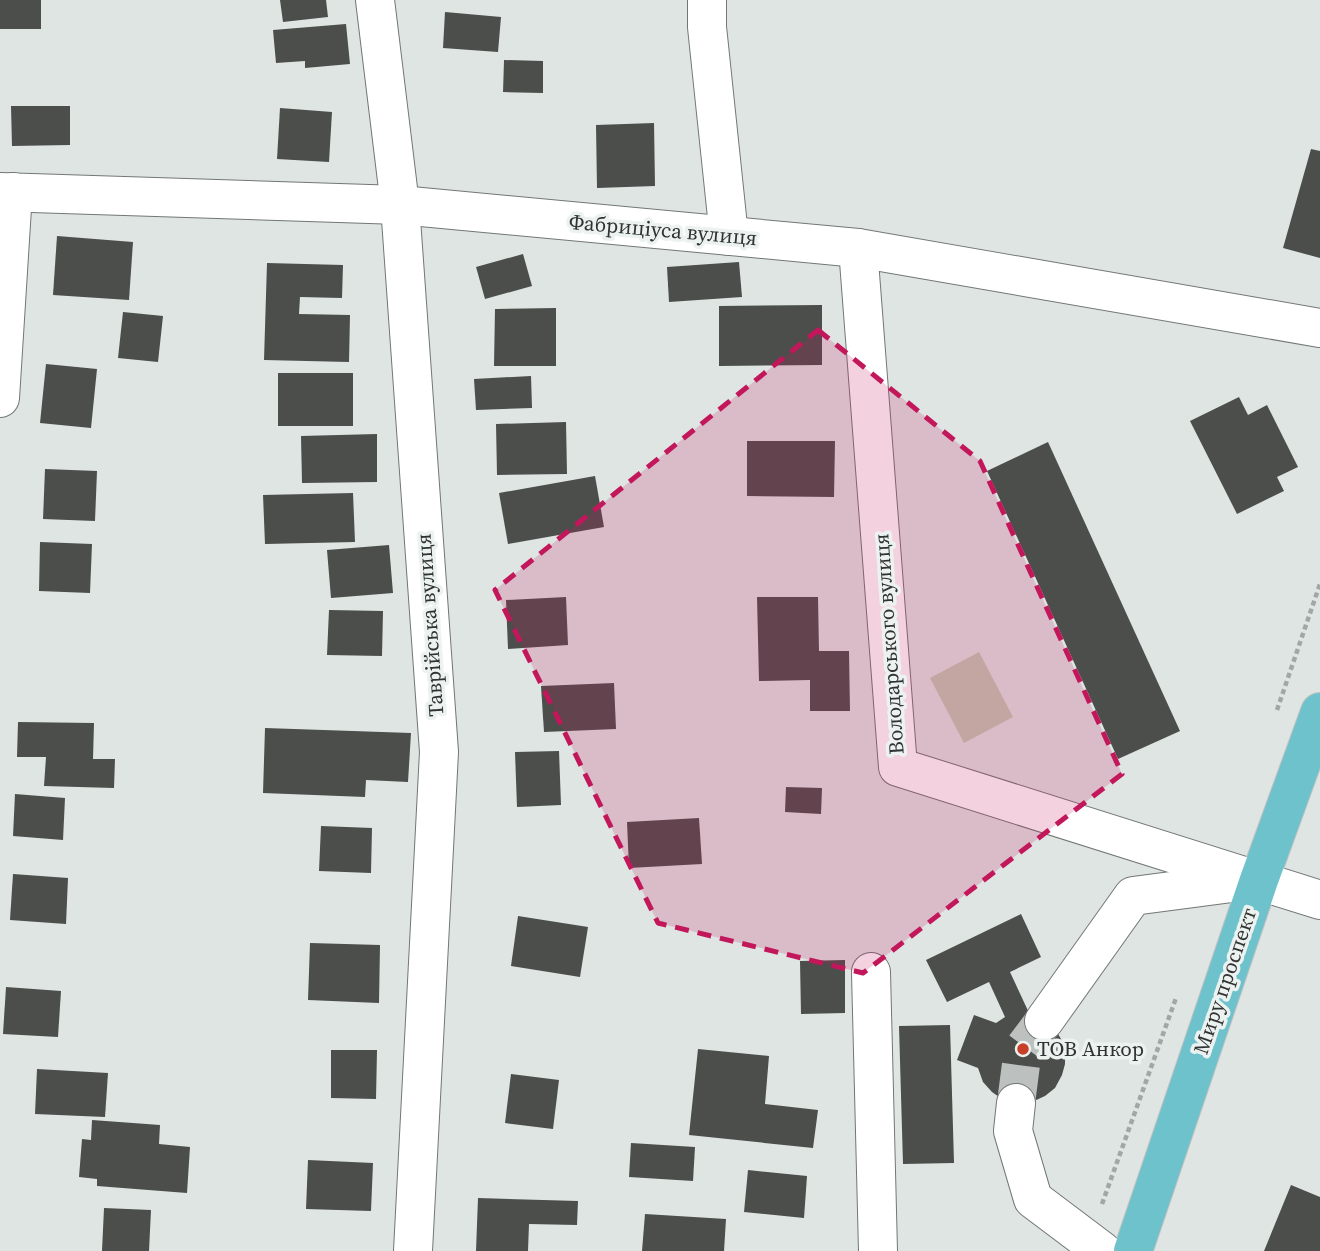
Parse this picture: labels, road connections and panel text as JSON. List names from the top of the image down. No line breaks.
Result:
{"streets":{"main road":["Миру проспект"],"street":["Фабриціуса вулиця","Таврійська вулиця","Володарського вулиця"]},"crossings":[["Фабриціуса вулиця","Таврійська вулиця"],["Фабриціуса вулиця","Володарського вулиця"],["Володарського вулиця","Миру проспект"]],"places":["ТОВ Анкор"]}
